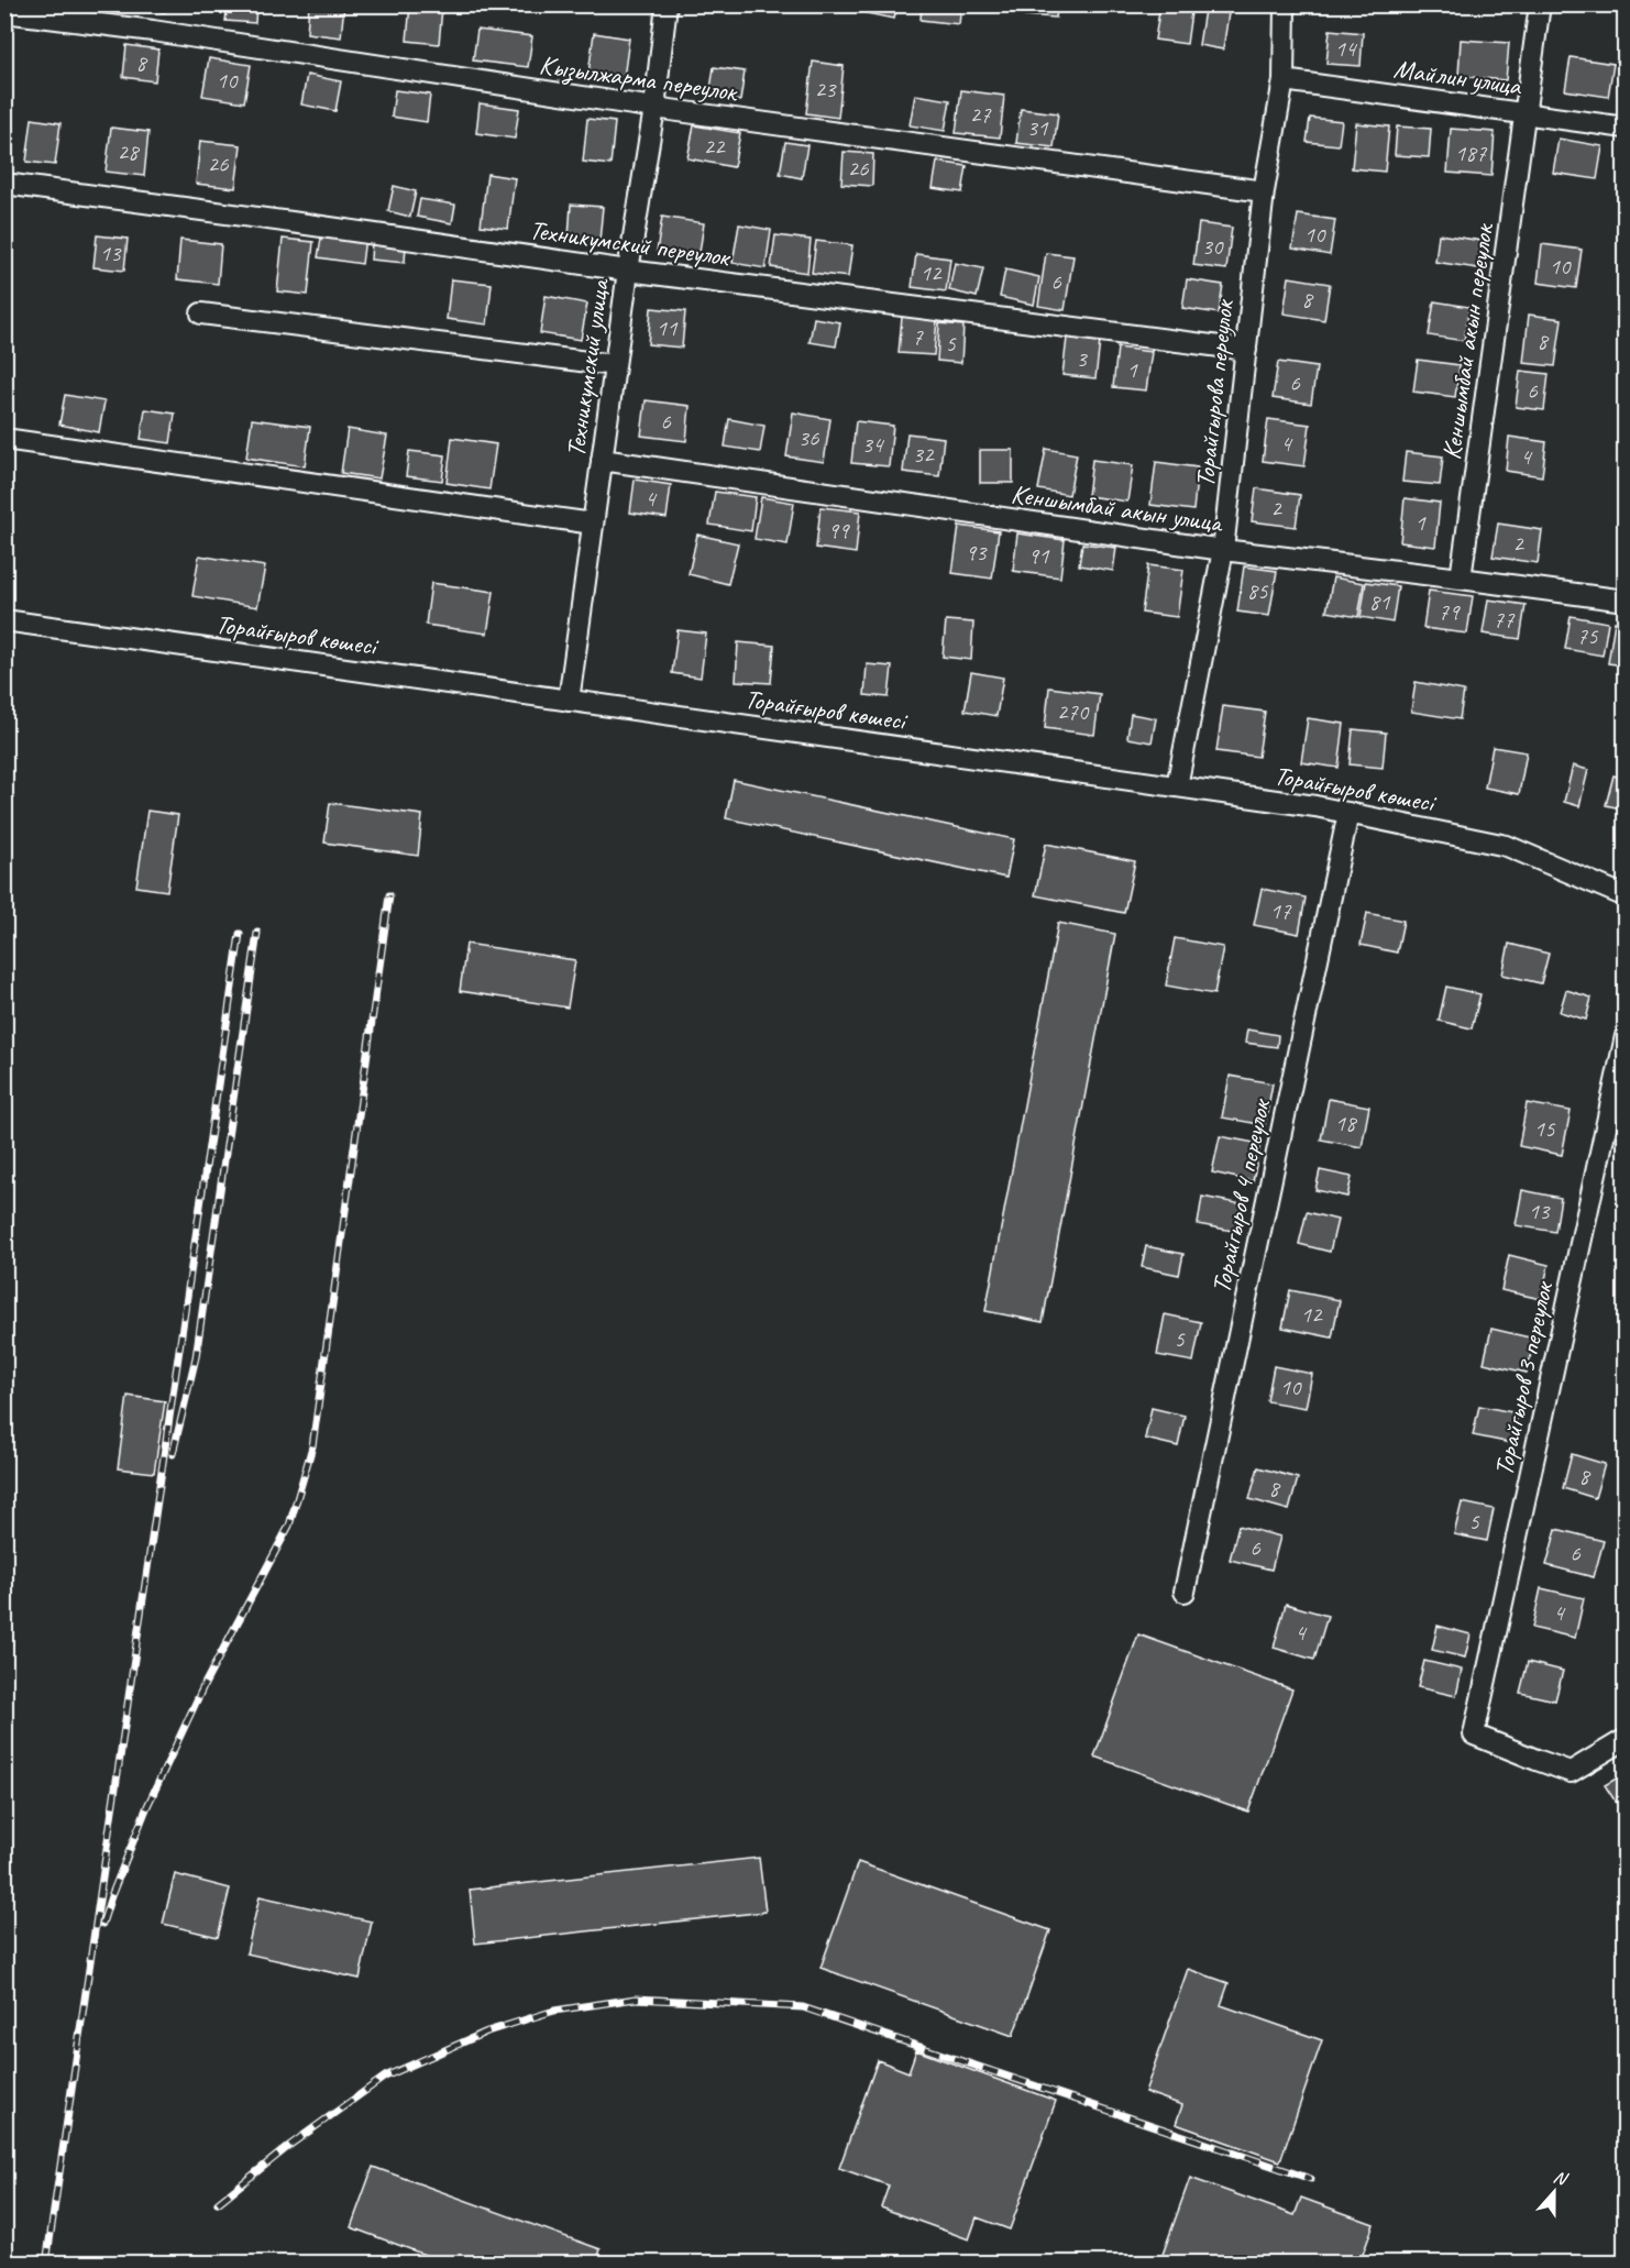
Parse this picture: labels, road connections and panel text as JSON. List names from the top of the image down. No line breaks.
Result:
{"streets":{"street":["Майлин улица","Кызылжарма переулок","Техникумский переулок","Кеншымбай акын переулок","Техникумский улица","Торайгырова переулок","Кеншымбай акын улица","Торайғыров көшесі","Торайгыров 4 переулок","Торайгыров 3 переулок"]},"crossings":[["Майлин улица","Кеншымбай акын переулок"],["Майлин улица","Торайгырова переулок"],["Кызылжарма переулок","Техникумский улица"],["Кызылжарма переулок","Торайгырова переулок"],["Техникумский переулок","Техникумский улица"],["Техникумский переулок","Торайгырова переулок"],["Кеншымбай акын переулок","Кеншымбай акын улица"],["Техникумский улица","Кеншымбай акын улица"],["Техникумский улица","Торайғыров көшесі"],["Торайгырова переулок","Кеншымбай акын улица"],["Торайгырова переулок","Торайғыров көшесі"],["Торайғыров көшесі","Торайгыров 4 переулок"]],"house_numbers":["14","8","10","23","27","31","22","28","187","26","26","10","30","13","10","12","6","8","11","7","8","5","3","1","6","6","6","36","4","34","32","4","4","2","1","99","2","93","91","85","81","79","77","75","270","17","18","15","13","12","5","10","8","8","5","6","6","4","4"],"north":"top"}
